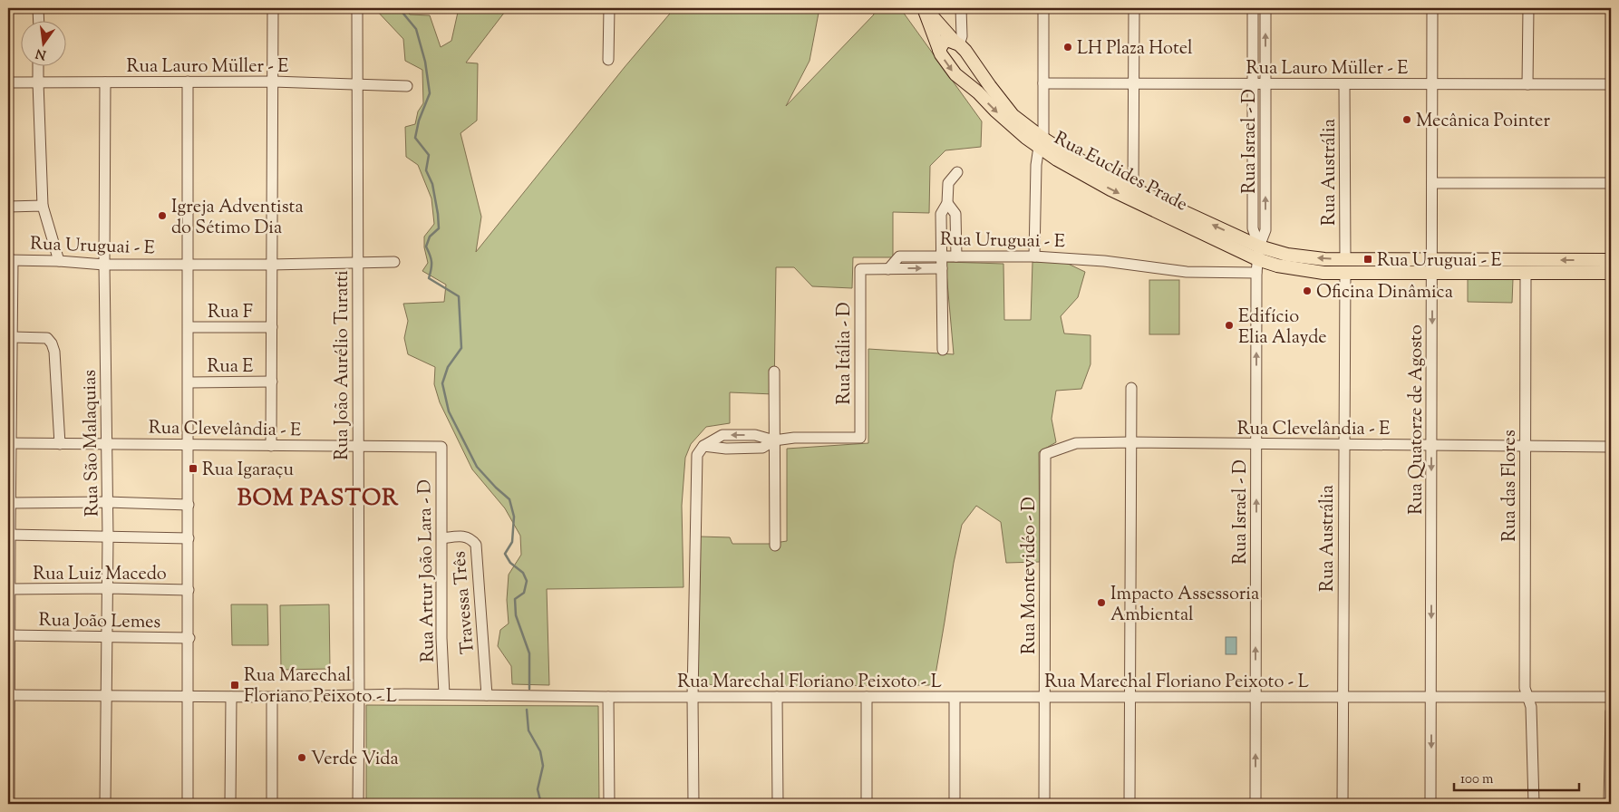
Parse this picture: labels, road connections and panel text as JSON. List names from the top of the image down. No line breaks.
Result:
{"streets":{"main road":["Rua Euclides Prade"],"street":["Rua Lauro Müller - E","Rua Israel - D","Rua Austrália","Rua Uruguai - E","Rua F","Rua Itália - D","Rua E","Rua João Aurélio Turatti","Rua Quatorze de Agosto","Rua Clevelândia - E","Rua São Malaquias","Rua das Flores","Rua Artur João Lara - D","Rua Luiz Macedo","Rua Montevidéo - D","Travessa Três","Rua João Lemes","Rua Marechal Floriano Peixoto - L"]},"crossings":[["Rua Lauro Müller - E","Rua Israel - D"],["Rua Lauro Müller - E","Rua Austrália"],["Rua Lauro Müller - E","Rua João Aurélio Turatti"],["Rua Lauro Müller - E","Rua Quatorze de Agosto"],["Rua Lauro Müller - E","Rua São Malaquias"],["Rua Israel - D","Rua Euclides Prade"],["Rua Israel - D","Rua Uruguai - E"],["Rua Israel - D","Rua Clevelândia - E"],["Rua Israel - D","Rua Marechal Floriano Peixoto - L"],["Rua Austrália","Rua Clevelândia - E"],["Rua Austrália","Rua Marechal Floriano Peixoto - L"],["Rua Uruguai - E","Rua Itália - D"],["Rua Uruguai - E","Rua João Aurélio Turatti"],["Rua Uruguai - E","Rua São Malaquias"],["Rua João Aurélio Turatti","Rua Clevelândia - E"],["Rua João Aurélio Turatti","Rua Marechal Floriano Peixoto - L"],["Rua Quatorze de Agosto","Rua Clevelândia - E"],["Rua Quatorze de Agosto","Rua Marechal Floriano Peixoto - L"],["Rua Clevelândia - E","Rua São Malaquias"],["Rua Clevelândia - E","Rua das Flores"],["Rua Clevelândia - E","Rua Artur João Lara - D"],["Rua Clevelândia - E","Rua Montevidéo - D"],["Rua São Malaquias","Rua Luiz Macedo"],["Rua São Malaquias","Rua João Lemes"],["Rua São Malaquias","Rua Marechal Floriano Peixoto - L"],["Rua das Flores","Rua Marechal Floriano Peixoto - L"],["Rua Artur João Lara - D","Travessa Três"],["Rua Artur João Lara - D","Rua Marechal Floriano Peixoto - L"],["Rua Montevidéo - D","Rua Marechal Floriano Peixoto - L"],["Travessa Três","Rua Marechal Floriano Peixoto - L"]],"one_way":["Rua Quatorze de Agosto"],"districts":["BOM PASTOR"],"places":{"other":["LH Plaza Hotel","Mecânica Pointer","Igreja Adventista do Sétimo Dia","Oficina Dinâmica","Edifício Elia Alayde","Impacto Assessoria Ambiental","Verde Vida"],"transit":["Rua Uruguai - E","Rua Igaraçu","Rua Marechal Floriano Peixoto - L"]},"scale_bar":"100 m","north":"bottom"}
